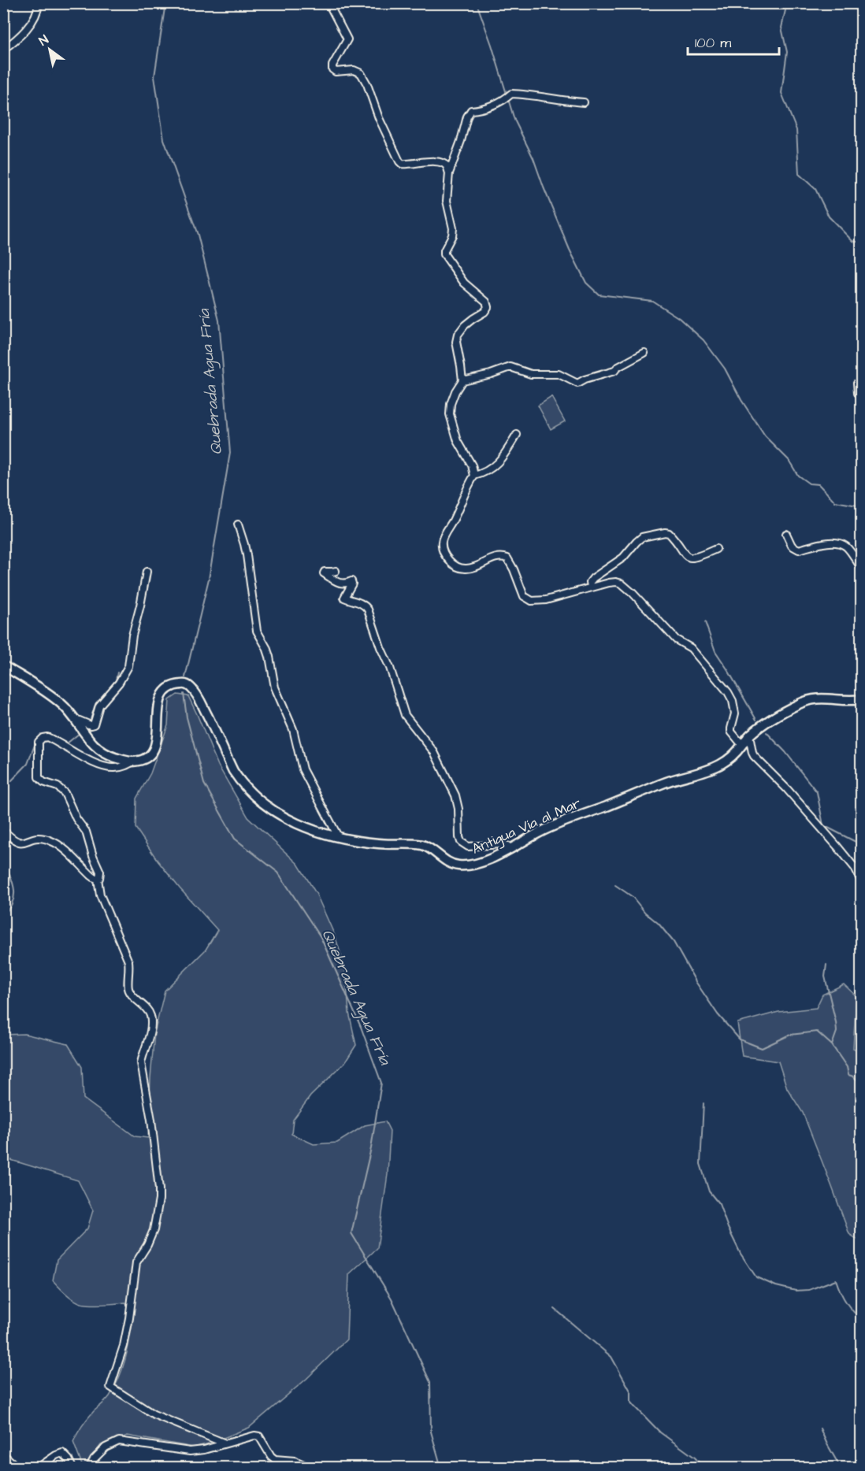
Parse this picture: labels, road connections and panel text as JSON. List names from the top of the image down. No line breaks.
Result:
{"streets":{"main road":["Antigua Vía al Mar"]},"water":["Quebrada Agua Fría"],"scale_bar":"100 m","north":"top left"}
